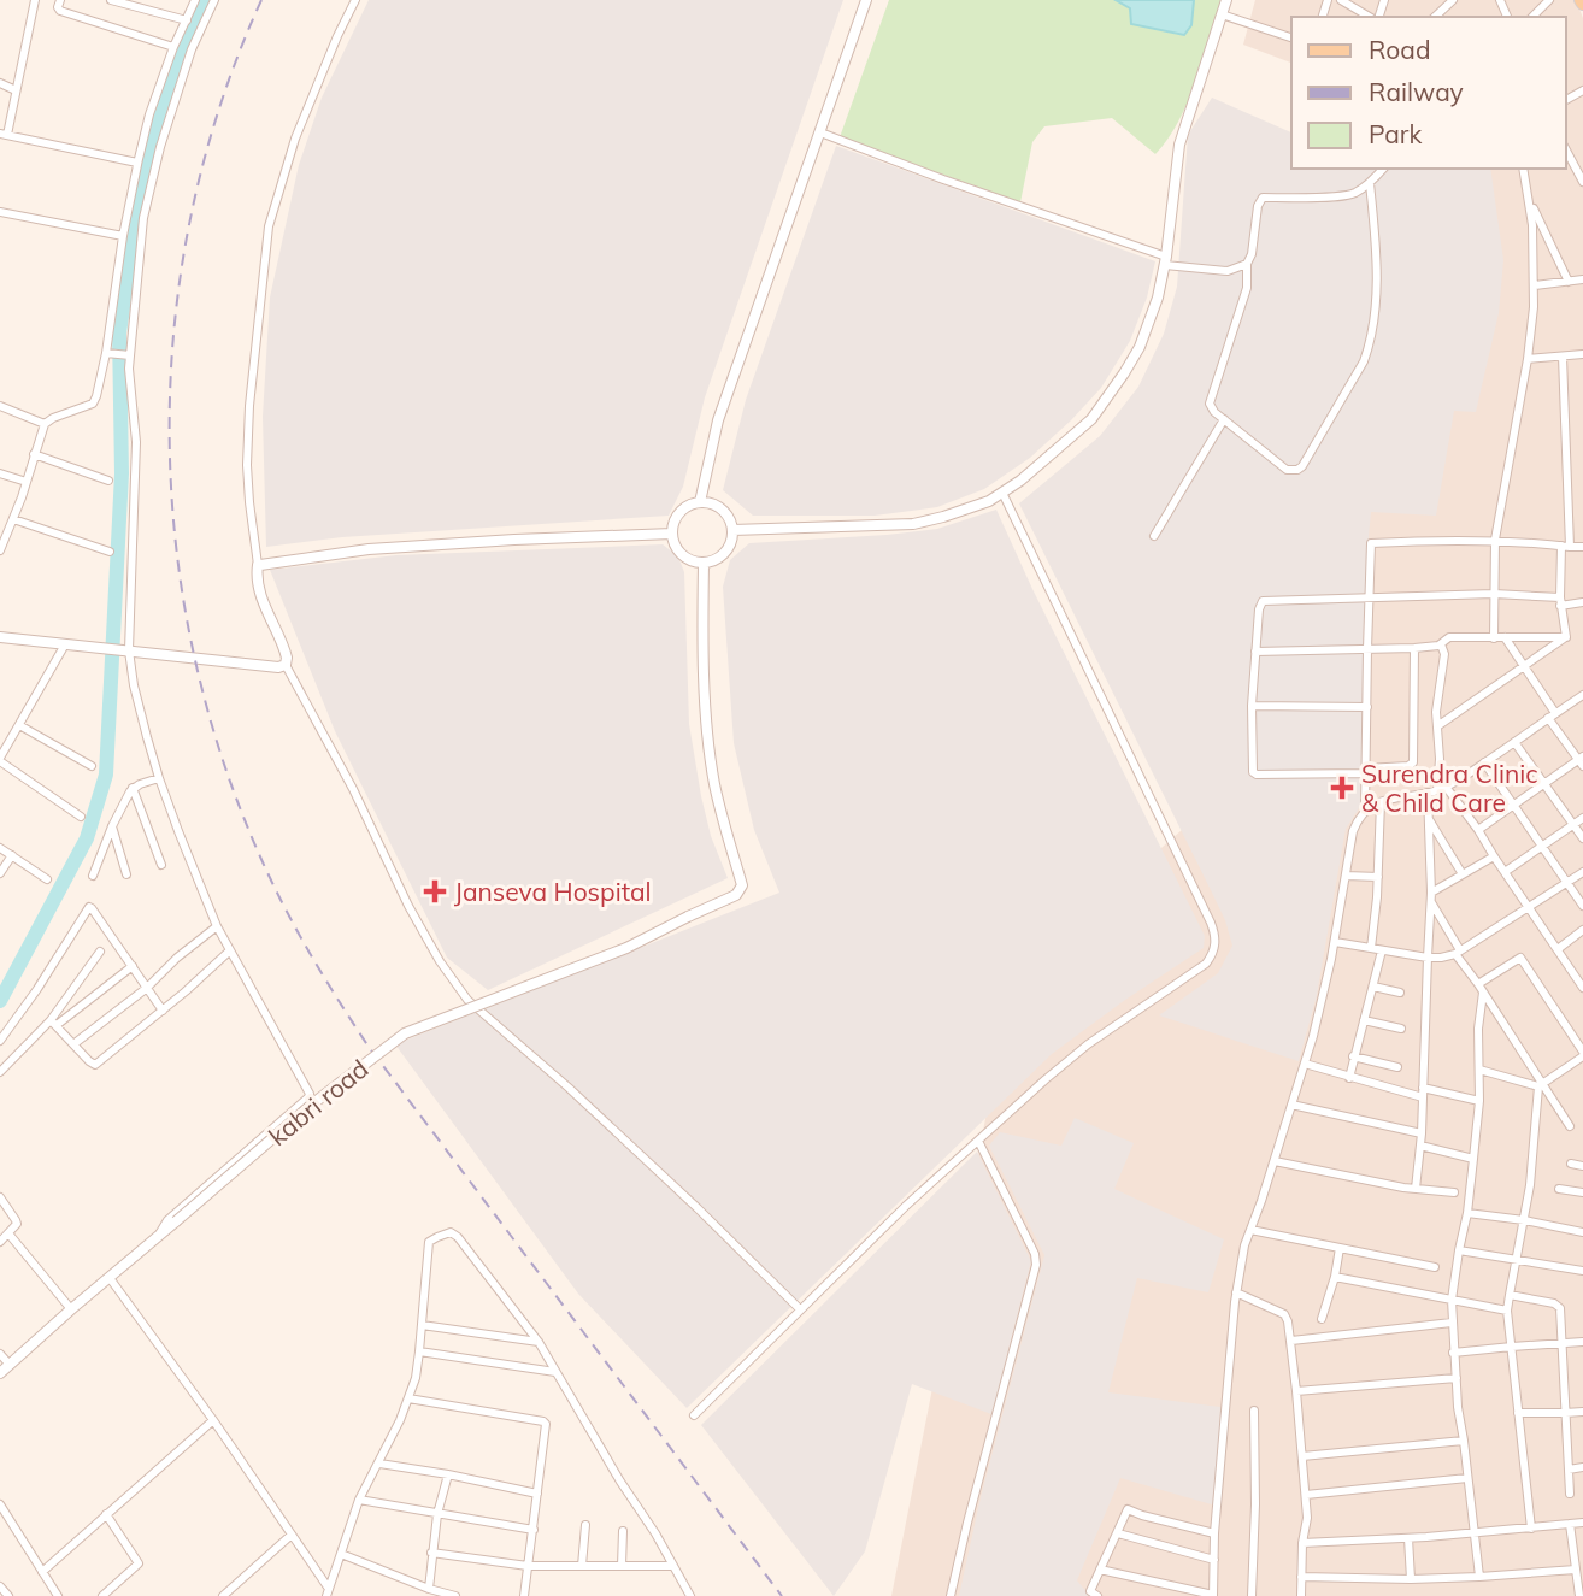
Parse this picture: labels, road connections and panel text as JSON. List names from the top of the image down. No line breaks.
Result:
{"streets":{"street":["kabri road"]},"places":{"health":["Surendra Clinic & Child Care","Janseva Hospital"]},"legend":["Road","Railway","Park"]}
